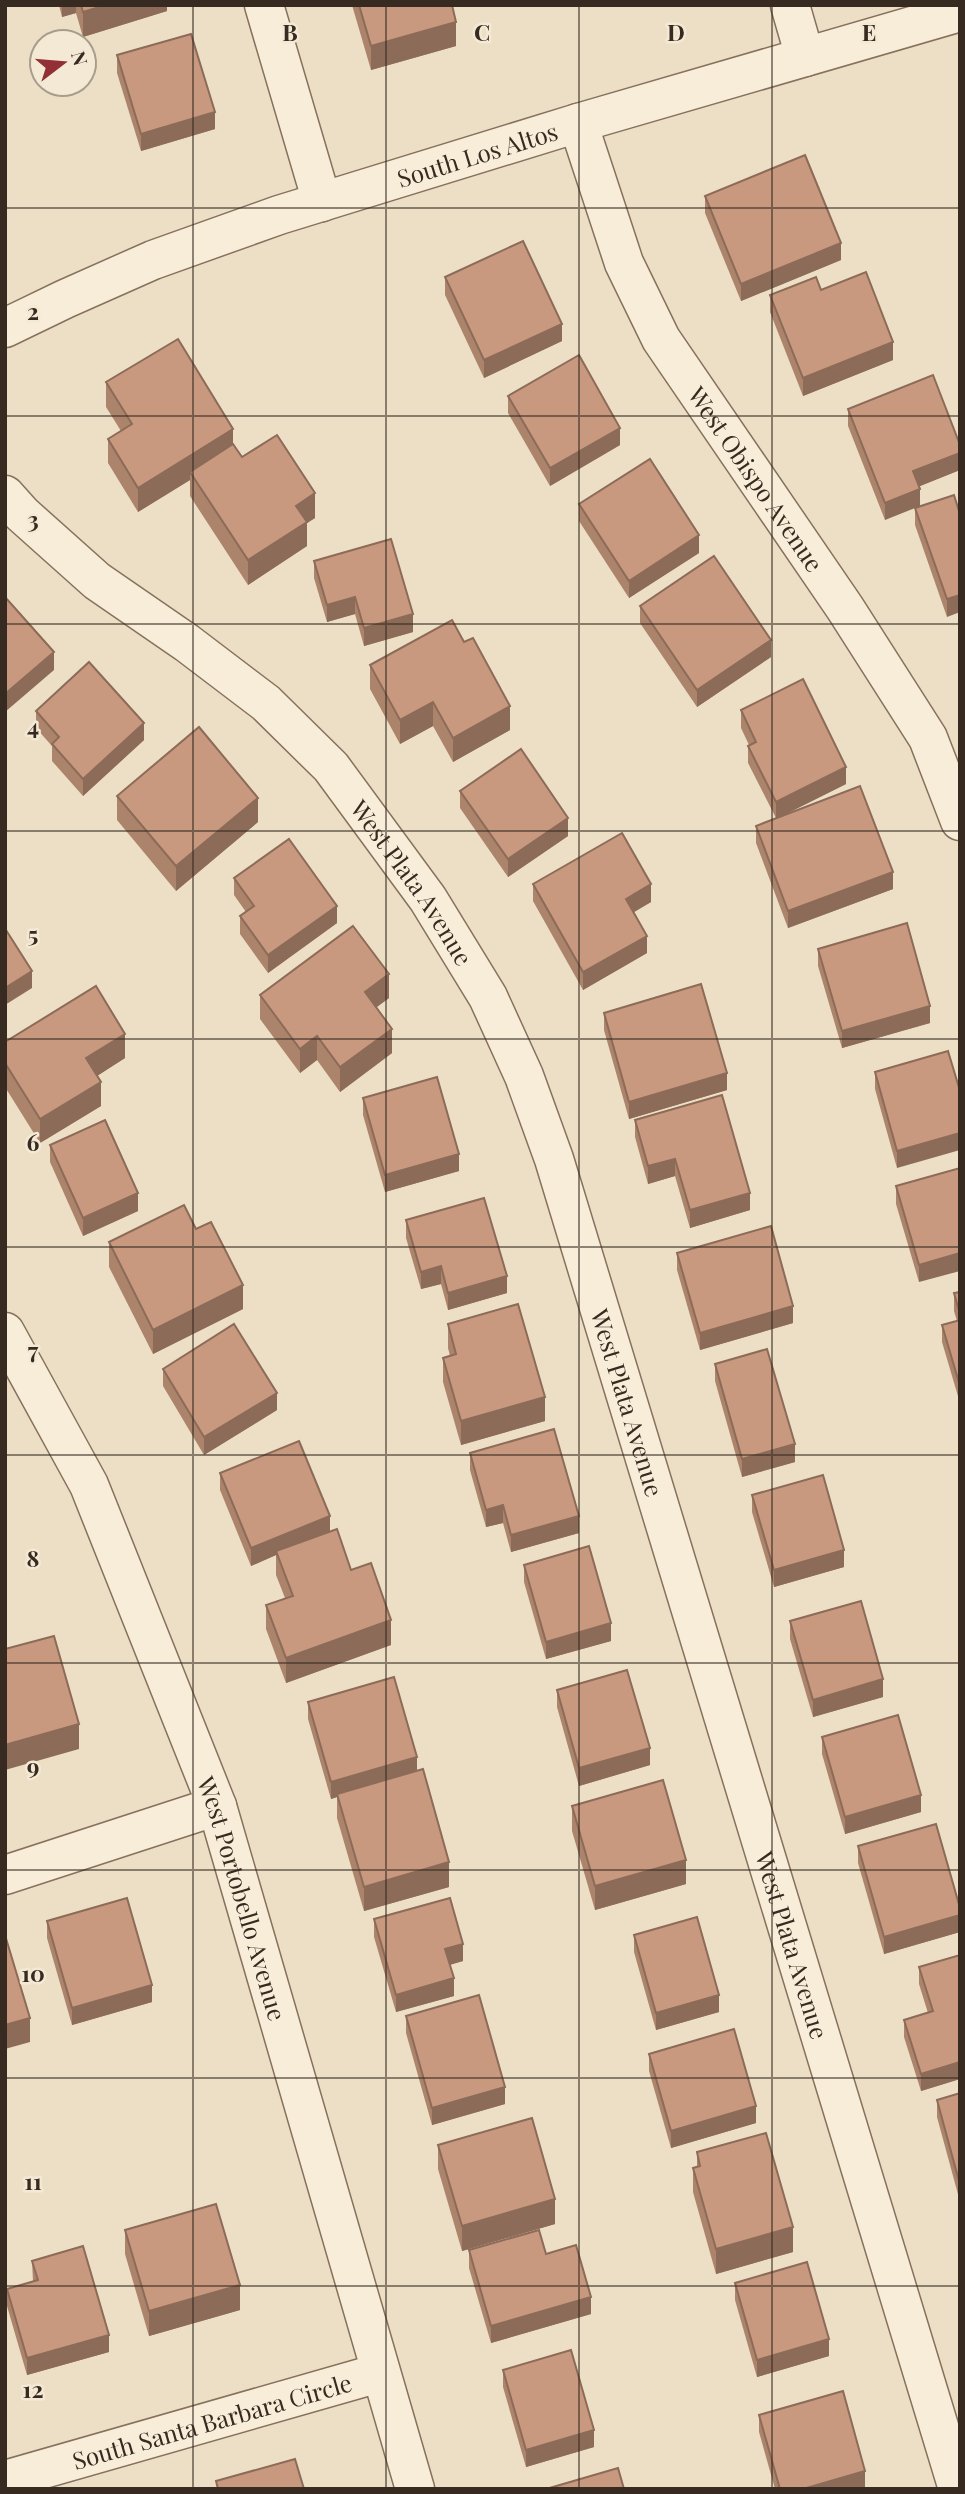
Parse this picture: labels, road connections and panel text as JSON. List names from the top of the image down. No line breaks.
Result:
{"streets":{"street":["South Los Altos","West Obispo Avenue","West Plata Avenue","West Portobello Avenue","South Santa Barbara Circle"]},"crossings":[["South Los Altos","West Obispo Avenue"],["West Portobello Avenue","South Santa Barbara Circle"]],"north":"right","grid":{"columns":["B","C","D","E"],"rows":["2","3","4","5","6","7","8","9","10","11","12"]}}
